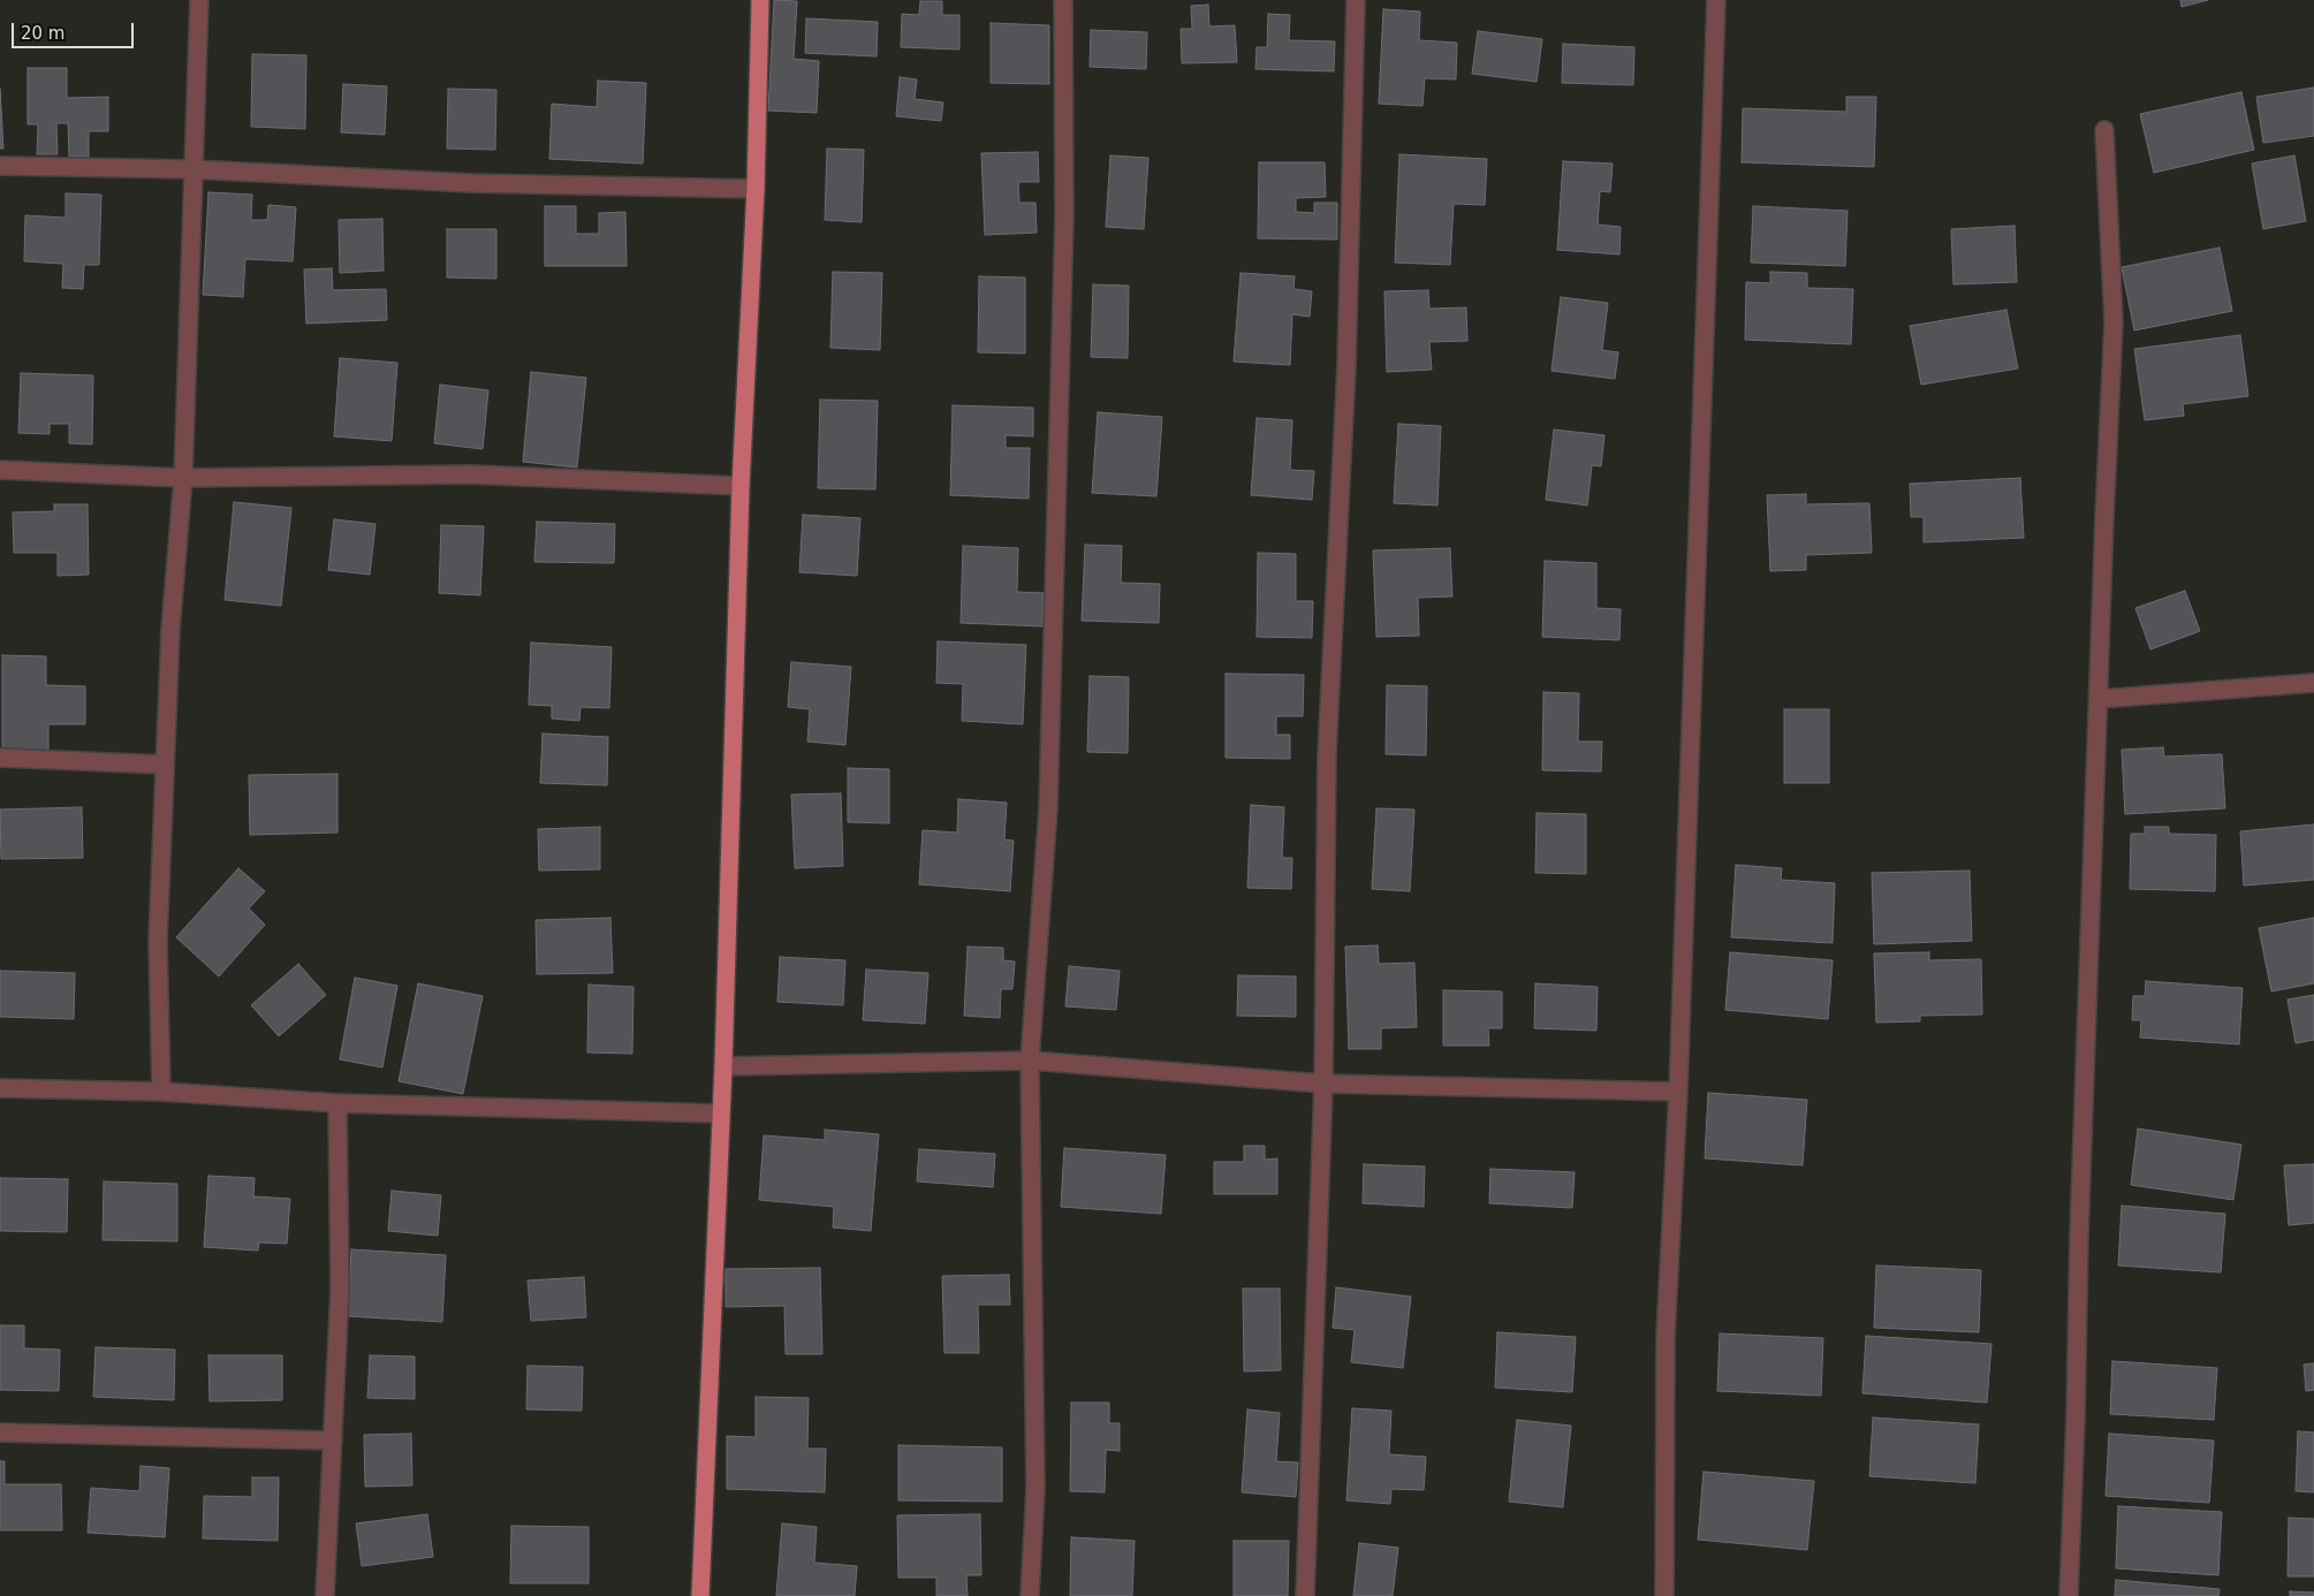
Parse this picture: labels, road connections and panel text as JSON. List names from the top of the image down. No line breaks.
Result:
{"scale_bar":"20 m"}
